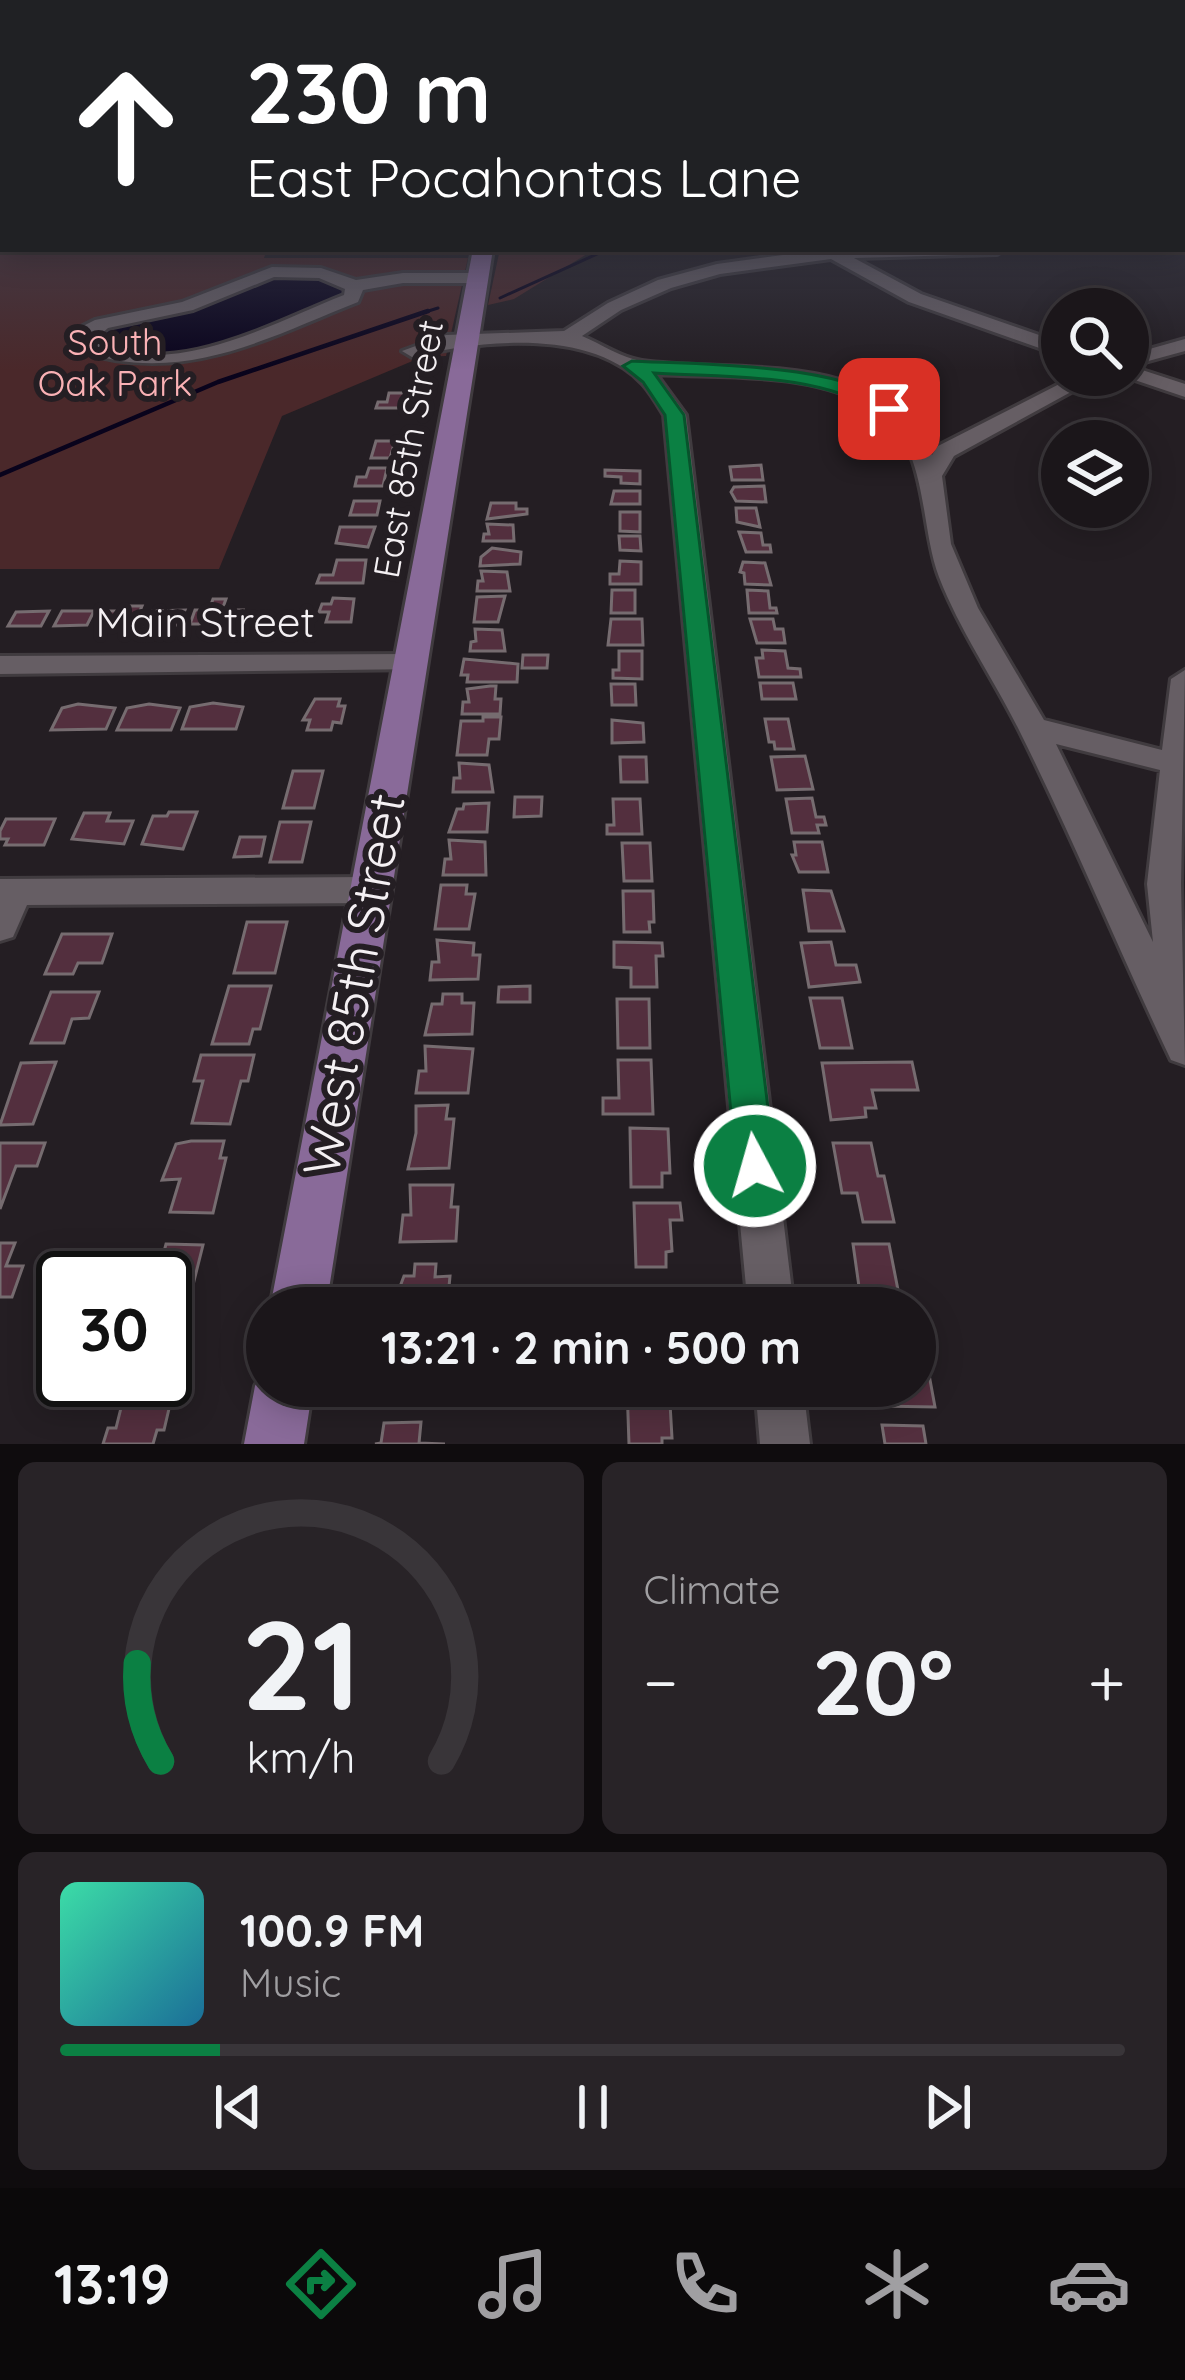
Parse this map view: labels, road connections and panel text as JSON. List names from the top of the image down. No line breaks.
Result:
{"streets":{"main road":["East 85th Street","West 85th Street"],"street":["Main Street"]},"crossings":[["East 85th Street","Main Street"],["East 85th Street","West 85th Street"],["Main Street","West 85th Street"]],"parks":["South Oak Park"],"page":{"turn":["230 m","East Pocahontas Lane"],"limit":"30","trip":"13:21 · 2 min · 500 m","tile":"Climate","heat":["−","20°","+"],"song":["100.9 FM","Music"],"tabs":"13:19","gauge":["21","km/h"]}}
